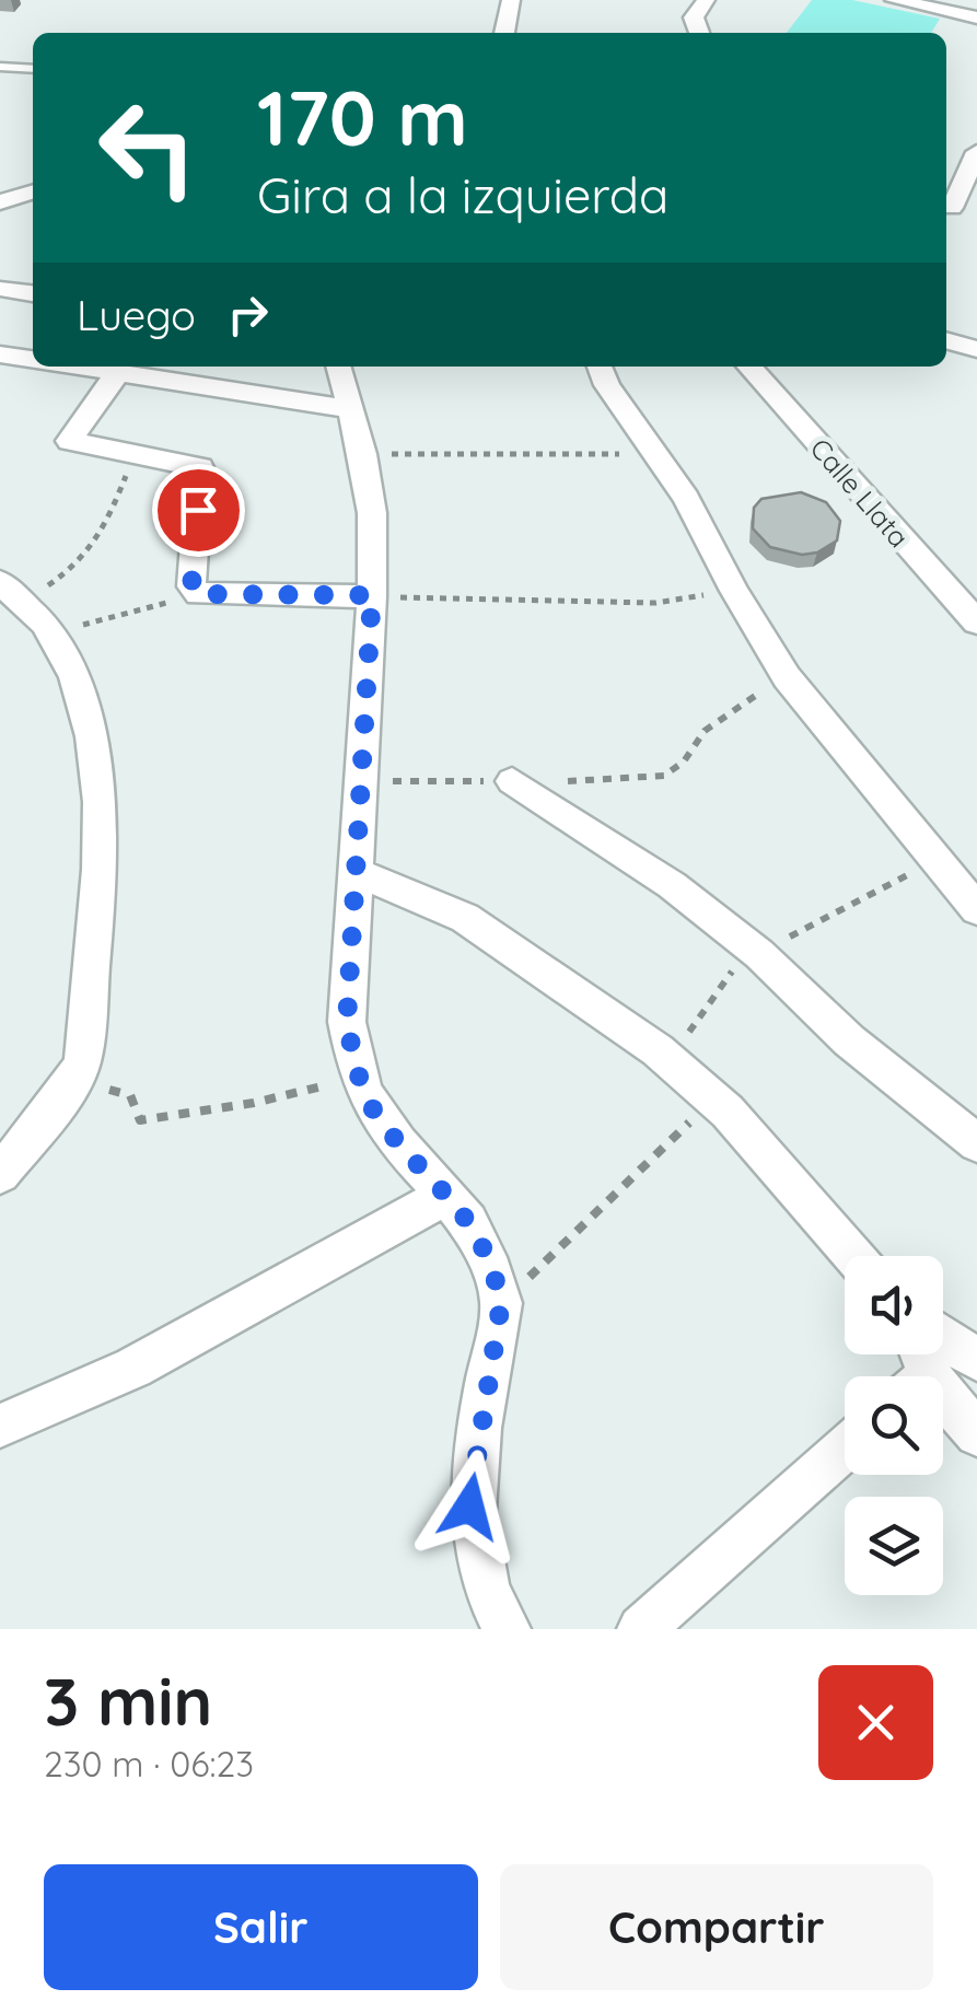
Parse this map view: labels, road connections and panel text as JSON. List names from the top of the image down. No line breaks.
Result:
{"streets":{"street":["Calle Llata"]},"page":{"turn":["170 m","Gira a la izquierda"],"then":"Luego","heading":["3 min","230 m · 06:23"],"buttons":["Salir","Compartir"]}}
